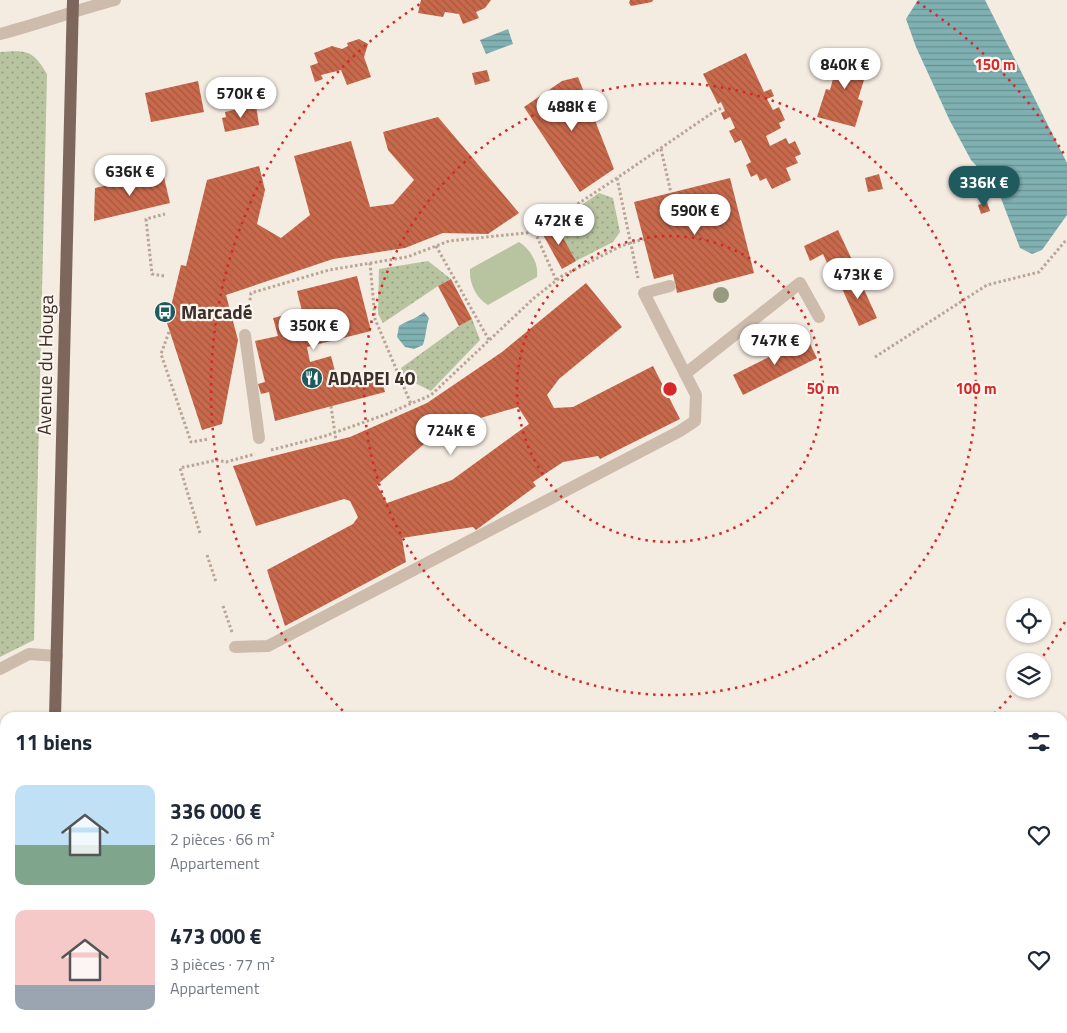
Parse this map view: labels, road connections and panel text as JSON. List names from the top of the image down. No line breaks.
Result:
{"streets":{"main road":["Avenue du Houga"]},"places":{"bus stop":["Marcadé"],"restaurant":["ADAPEI 40"]},"page":{"price":["840K €","570K €","488K €","636K €","336K €","590K €","472K €","473K €","350K €","747K €","724K €"],"heading":"11 biens","list":[{"name":"336 000 €","note":"2 pièces · 66 m² · Appartement"},{"name":"473 000 €","note":"3 pièces · 77 m² · Appartement"}]},"rings":["150 m","50 m","100 m"]}
